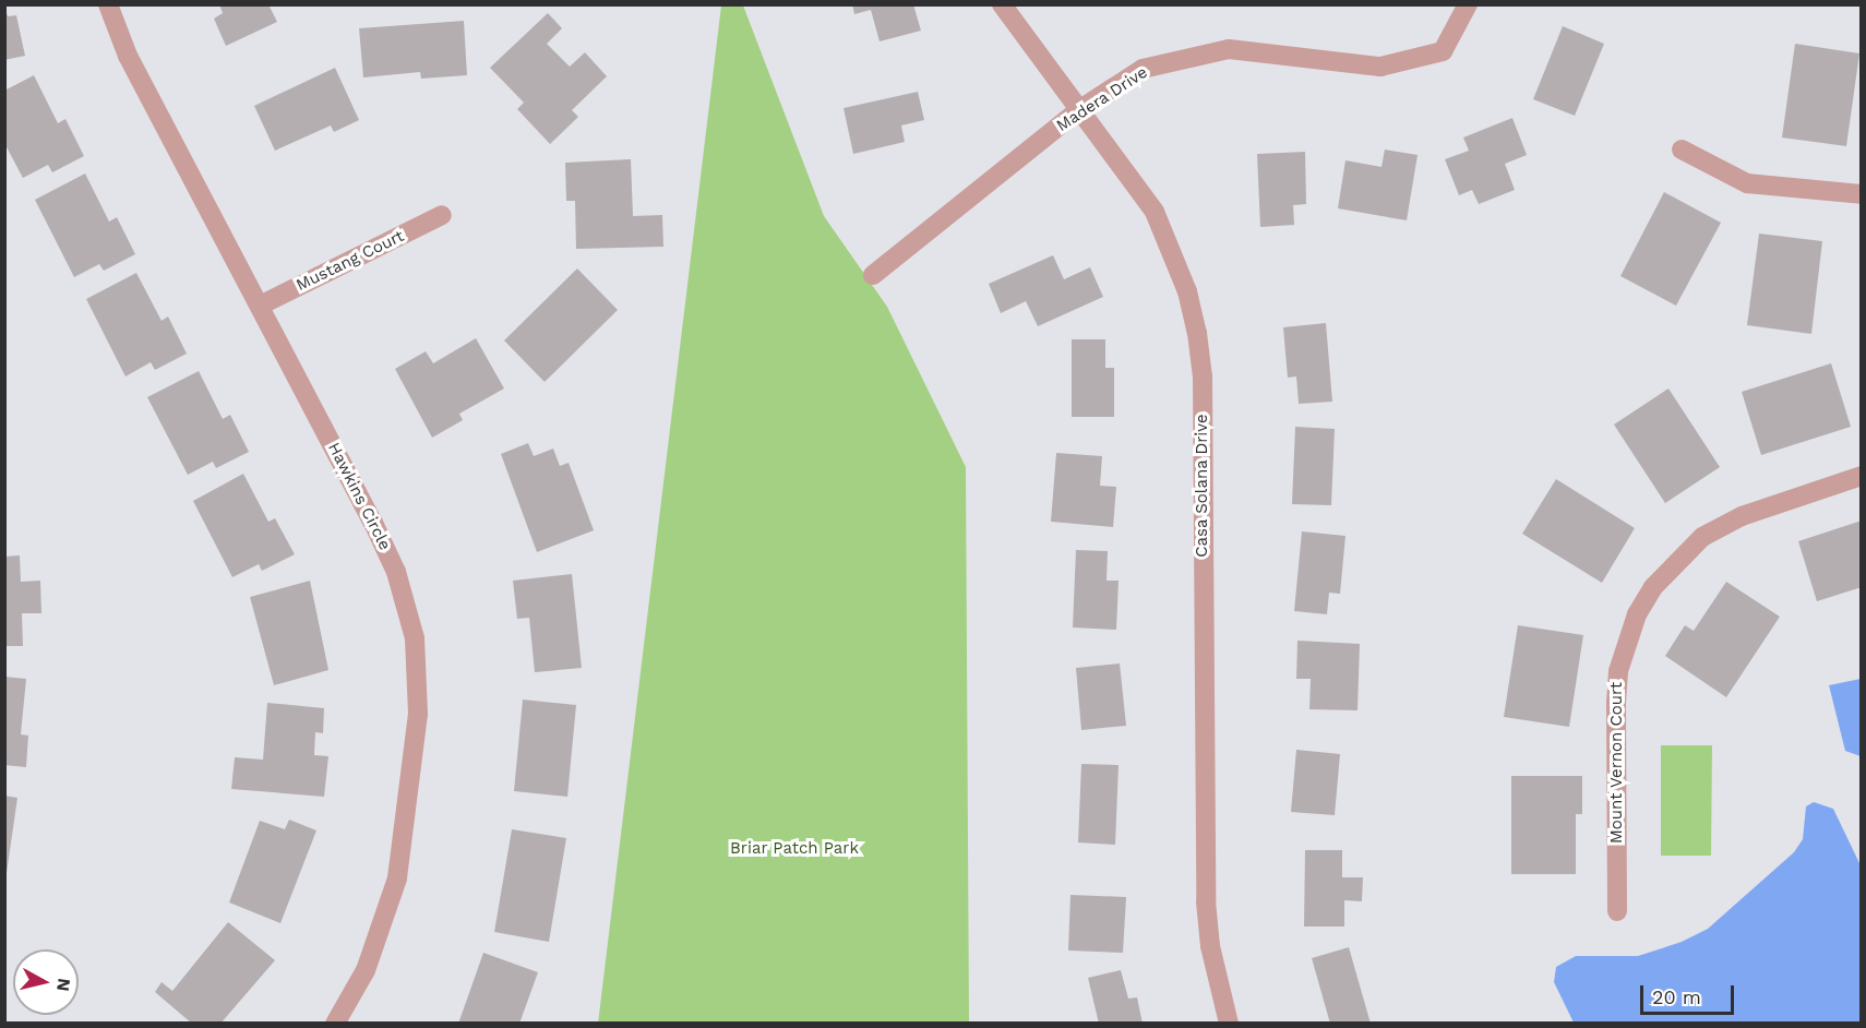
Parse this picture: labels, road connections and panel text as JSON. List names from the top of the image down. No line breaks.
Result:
{"streets":{"street":["Madera Drive","Mustang Court","Casa Solana Drive","Hawkins Circle","Mount Vernon Court"]},"crossings":[["Madera Drive","Casa Solana Drive"],["Mustang Court","Hawkins Circle"]],"parks":["Briar Patch Park"],"scale_bar":"20 m","north":"right"}
